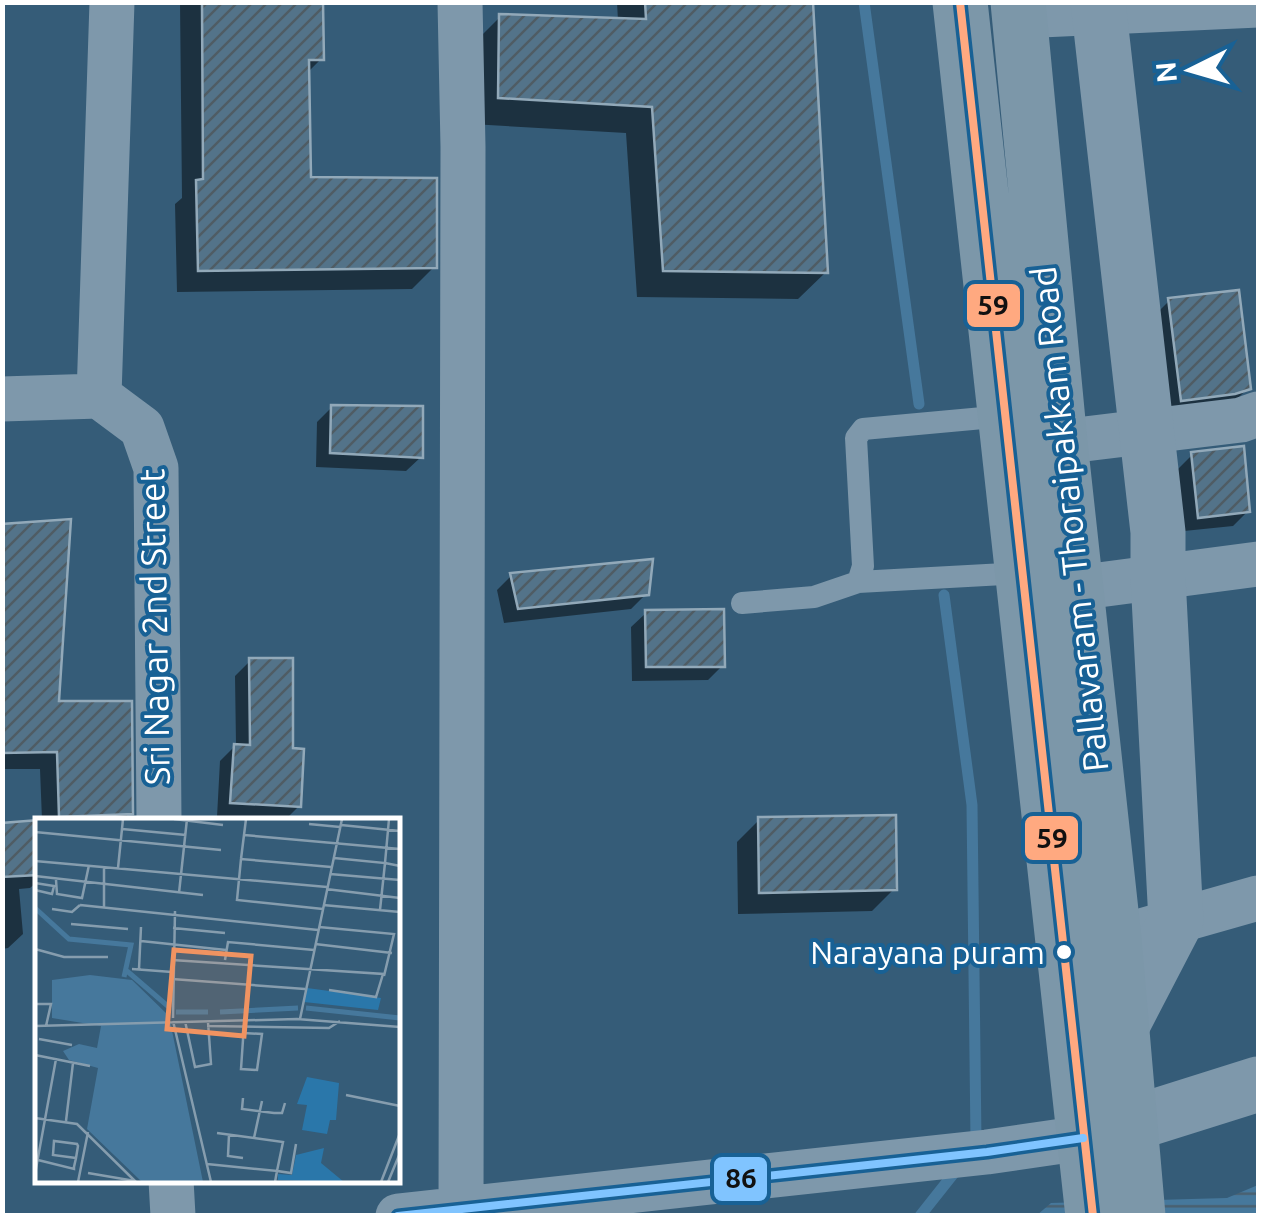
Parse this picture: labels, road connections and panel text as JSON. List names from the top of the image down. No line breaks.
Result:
{"streets":{"main road":["Pallavaram - Thoraipakkam Road"],"street":["Sri Nagar 2nd Street"]},"places":["Narayana puram"],"lines":["transit line 59","transit line 86"],"north":"left"}
